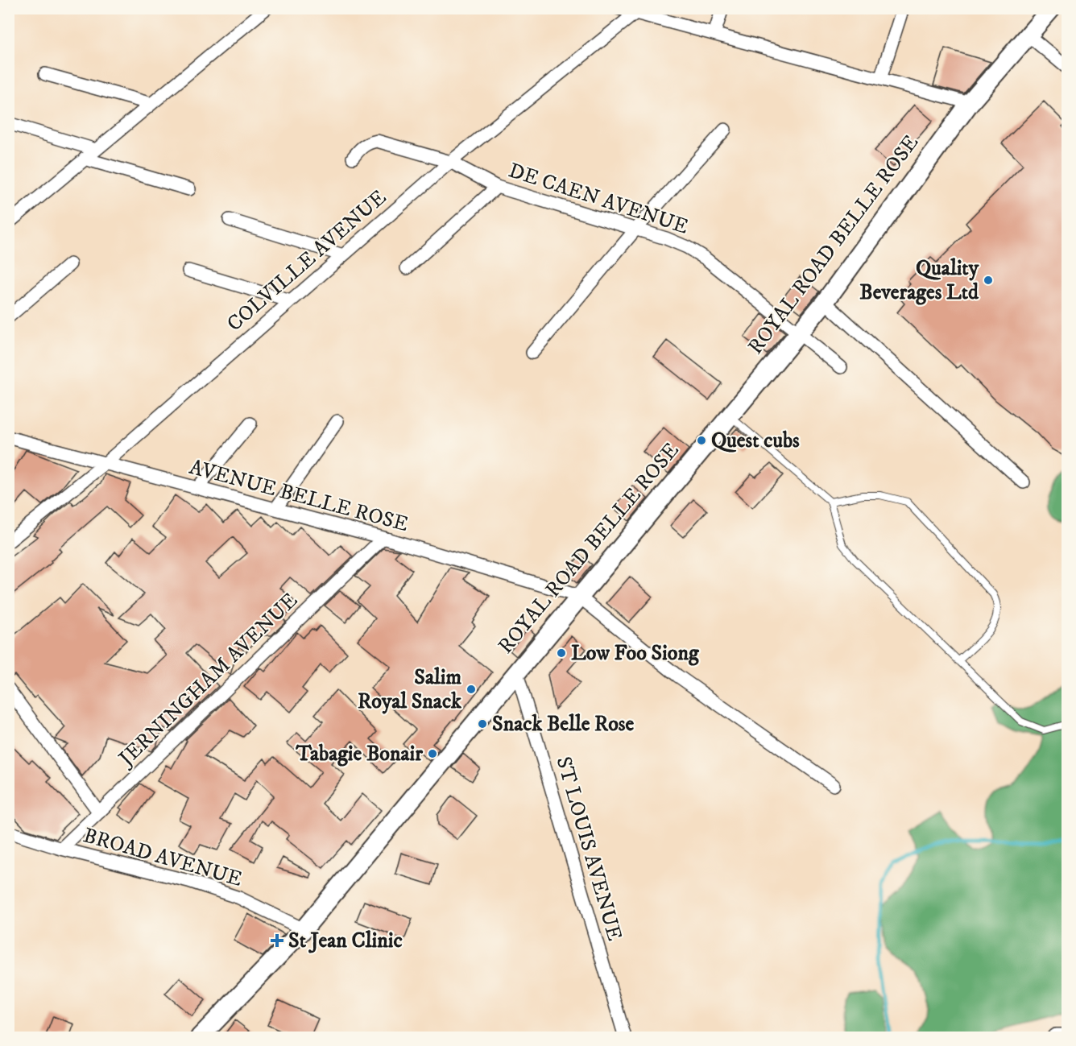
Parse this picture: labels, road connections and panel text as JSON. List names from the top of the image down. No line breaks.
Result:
{"streets":{"main road":["ROYAL ROAD BELLE ROSE"],"street":["DE CAEN AVENUE","COLVILLE AVENUE","AVENUE BELLE ROSE","JERNINGHAM AVENUE","ST LOUIS AVENUE","BROAD AVENUE"]},"crossings":[["DE CAEN AVENUE","ROYAL ROAD BELLE ROSE"],["DE CAEN AVENUE","COLVILLE AVENUE"],["ROYAL ROAD BELLE ROSE","AVENUE BELLE ROSE"],["ROYAL ROAD BELLE ROSE","ST LOUIS AVENUE"],["ROYAL ROAD BELLE ROSE","BROAD AVENUE"],["COLVILLE AVENUE","AVENUE BELLE ROSE"],["AVENUE BELLE ROSE","JERNINGHAM AVENUE"],["JERNINGHAM AVENUE","BROAD AVENUE"]],"places":{"other":["Quality Beverages Ltd","Quest cubs","Low Foo Siong","Salim Royal Snack","Snack Belle Rose","Tabagie Bonair"],"health":["St Jean Clinic"]}}
